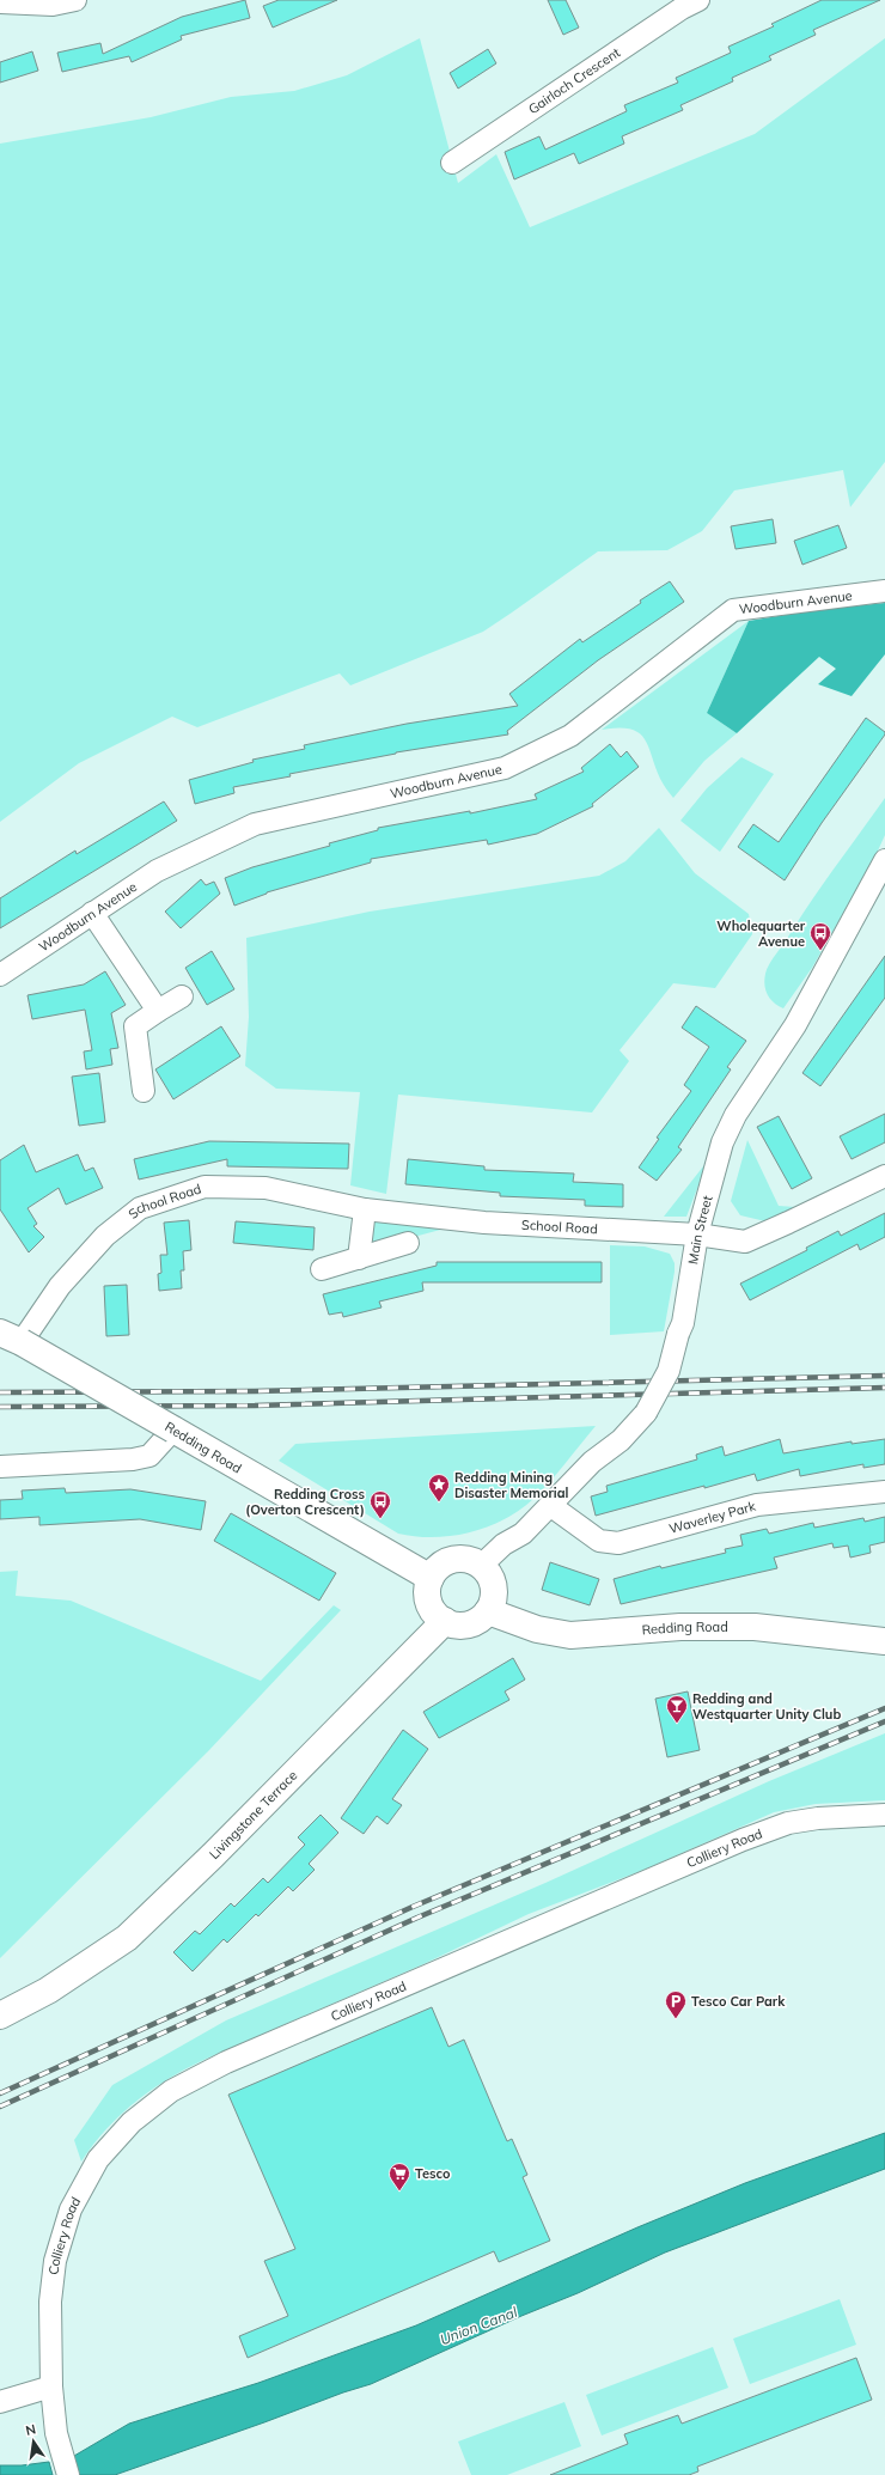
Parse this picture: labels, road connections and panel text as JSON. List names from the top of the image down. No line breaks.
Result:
{"streets":{"main road":["Redding Road","Livingstone Terrace"],"street":["Gairloch Crescent","Woodburn Avenue","School Road","Main Street","Waverley Park","Colliery Road"]},"crossings":[["School Road","Main Street"],["School Road","Redding Road"],["Main Street","Redding Road"],["Main Street","Waverley Park"],["Main Street","Livingstone Terrace"],["Redding Road","Livingstone Terrace"]],"water":["Union Canal"],"places":{"bus stop":["Wholequarter Avenue","Redding Cross (Overton Crescent)"],"place":["Redding Mining Disaster Memorial"],"bar":["Redding and Westquarter Unity Club"],"parking":["Tesco Car Park"],"supermarket":["Tesco"]},"north":"top"}
